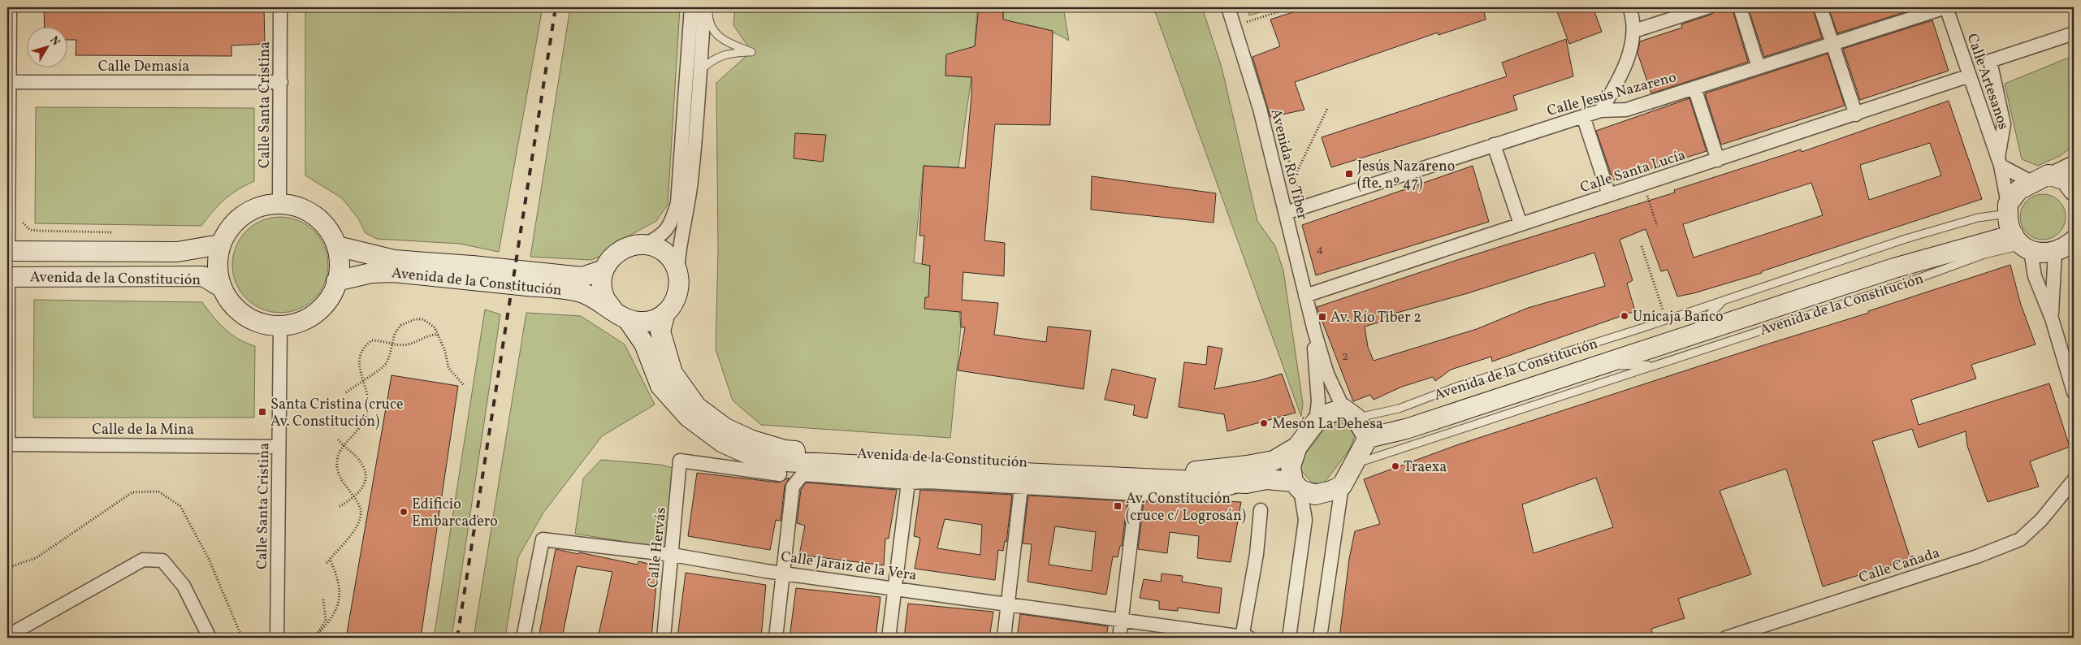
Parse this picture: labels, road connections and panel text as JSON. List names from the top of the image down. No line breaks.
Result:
{"streets":{"main road":["Avenida de la Constitución"],"street":["Calle Demasía","Calle Artesanos","Calle Jesús Nazareno","Calle Santa Cristina","Avenida Río Tíber","Calle Santa Lucía","Calle de la Mina","Calle Hervás","Calle Cañada","Calle Jaraiz de la Vera"]},"crossings":[["Calle Demasía","Calle Santa Cristina"],["Calle Artesanos","Calle Jesús Nazareno"],["Calle Artesanos","Calle Santa Lucía"],["Calle Artesanos","Avenida de la Constitución"],["Calle Jesús Nazareno","Avenida Río Tíber"],["Calle Santa Cristina","Avenida de la Constitución"],["Calle Santa Cristina","Calle de la Mina"],["Avenida Río Tíber","Calle Santa Lucía"],["Avenida Río Tíber","Avenida de la Constitución"],["Avenida de la Constitución","Calle Jaraiz de la Vera"],["Calle Hervás","Calle Jaraiz de la Vera"]],"places":{"transit":["Jesús Nazareno (fte. nº 47)","Av. Río Tiber 2","Santa Cristina (cruce Av. Constitución)","Av. Constitución (cruce c/ Logrosán)"],"other":["Unicaja Banco","Mesón La Dehesa","Traexa","Edificio Embarcadero"]},"house_numbers":["4","2"],"north":"top right"}
